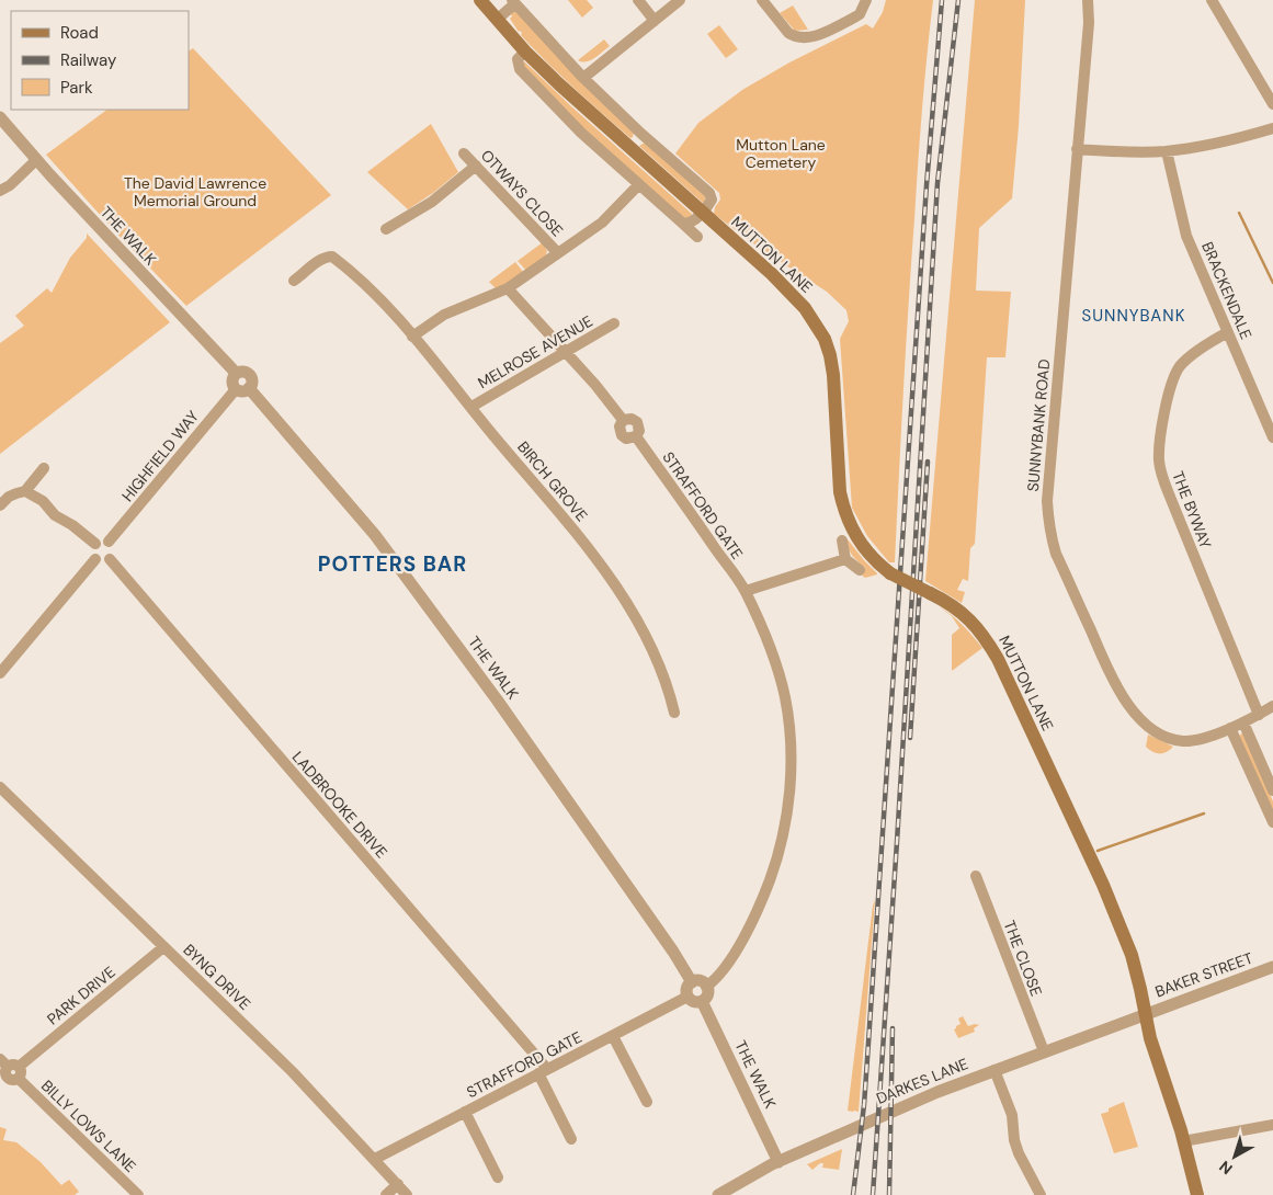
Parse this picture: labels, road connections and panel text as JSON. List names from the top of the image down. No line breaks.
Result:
{"streets":{"main road":["MUTTON LANE"],"street":["OTWAYS CLOSE","THE WALK","BRACKENDALE","MELROSE AVENUE","SUNNYBANK ROAD","HIGHFIELD WAY","BIRCH GROVE","STRAFFORD GATE","THE BYWAY","LADBROOKE DRIVE","THE CLOSE","BAKER STREET","BYNG DRIVE","PARK DRIVE","DARKES LANE","BILLY LOWS LANE"]},"crossings":[["THE WALK","HIGHFIELD WAY"],["THE WALK","STRAFFORD GATE"],["THE WALK","DARKES LANE"],["MUTTON LANE","BAKER STREET"],["MUTTON LANE","DARKES LANE"],["BRACKENDALE","THE BYWAY"],["MELROSE AVENUE","BIRCH GROVE"],["MELROSE AVENUE","STRAFFORD GATE"],["HIGHFIELD WAY","LADBROOKE DRIVE"],["STRAFFORD GATE","LADBROOKE DRIVE"],["STRAFFORD GATE","BYNG DRIVE"],["THE CLOSE","DARKES LANE"],["BAKER STREET","DARKES LANE"],["BYNG DRIVE","PARK DRIVE"],["PARK DRIVE","BILLY LOWS LANE"]],"districts":["SUNNYBANK","POTTERS BAR"],"parks":["Mutton Lane Cemetery","The David Lawrence Memorial Ground"],"legend":["Road","Railway","Park"],"north":"bottom left"}
